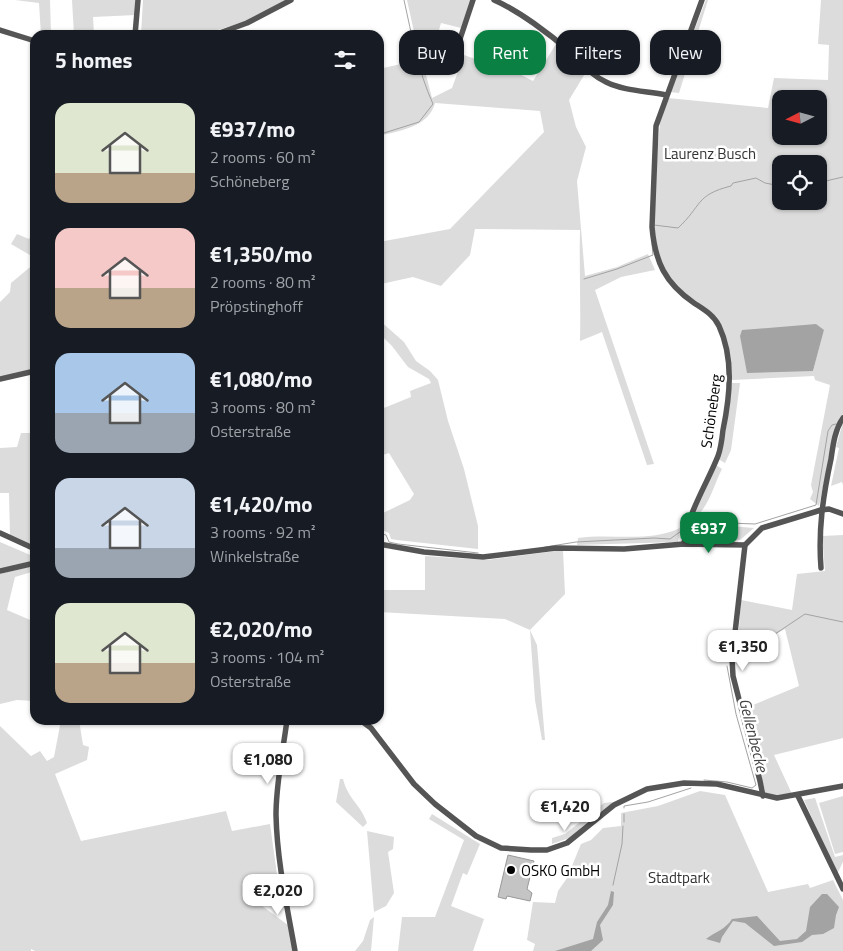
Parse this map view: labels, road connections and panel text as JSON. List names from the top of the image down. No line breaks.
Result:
{"streets":{"street":["Schöneberg"]},"water":["Gellenbecke"],"parks":["Laurenz Busch","Stadtpark"],"places":["OSKO GmbH"],"north":"left","page":{"chip":["Buy","Rent","Filters","New"],"heading":"5 homes","list":[{"name":"€937/mo","note":"2 rooms · 60 m² · Schöneberg"},{"name":"€1,350/mo","note":"2 rooms · 80 m² · Pröpstinghoff"},{"name":"€1,080/mo","note":"3 rooms · 80 m² · Osterstraße"},{"name":"€1,420/mo","note":"3 rooms · 92 m² · Winkelstraße"},{"name":"€2,020/mo","note":"3 rooms · 104 m² · Osterstraße"}],"price":["€937","€1,350","€1,080","€1,420","€2,020"]}}
